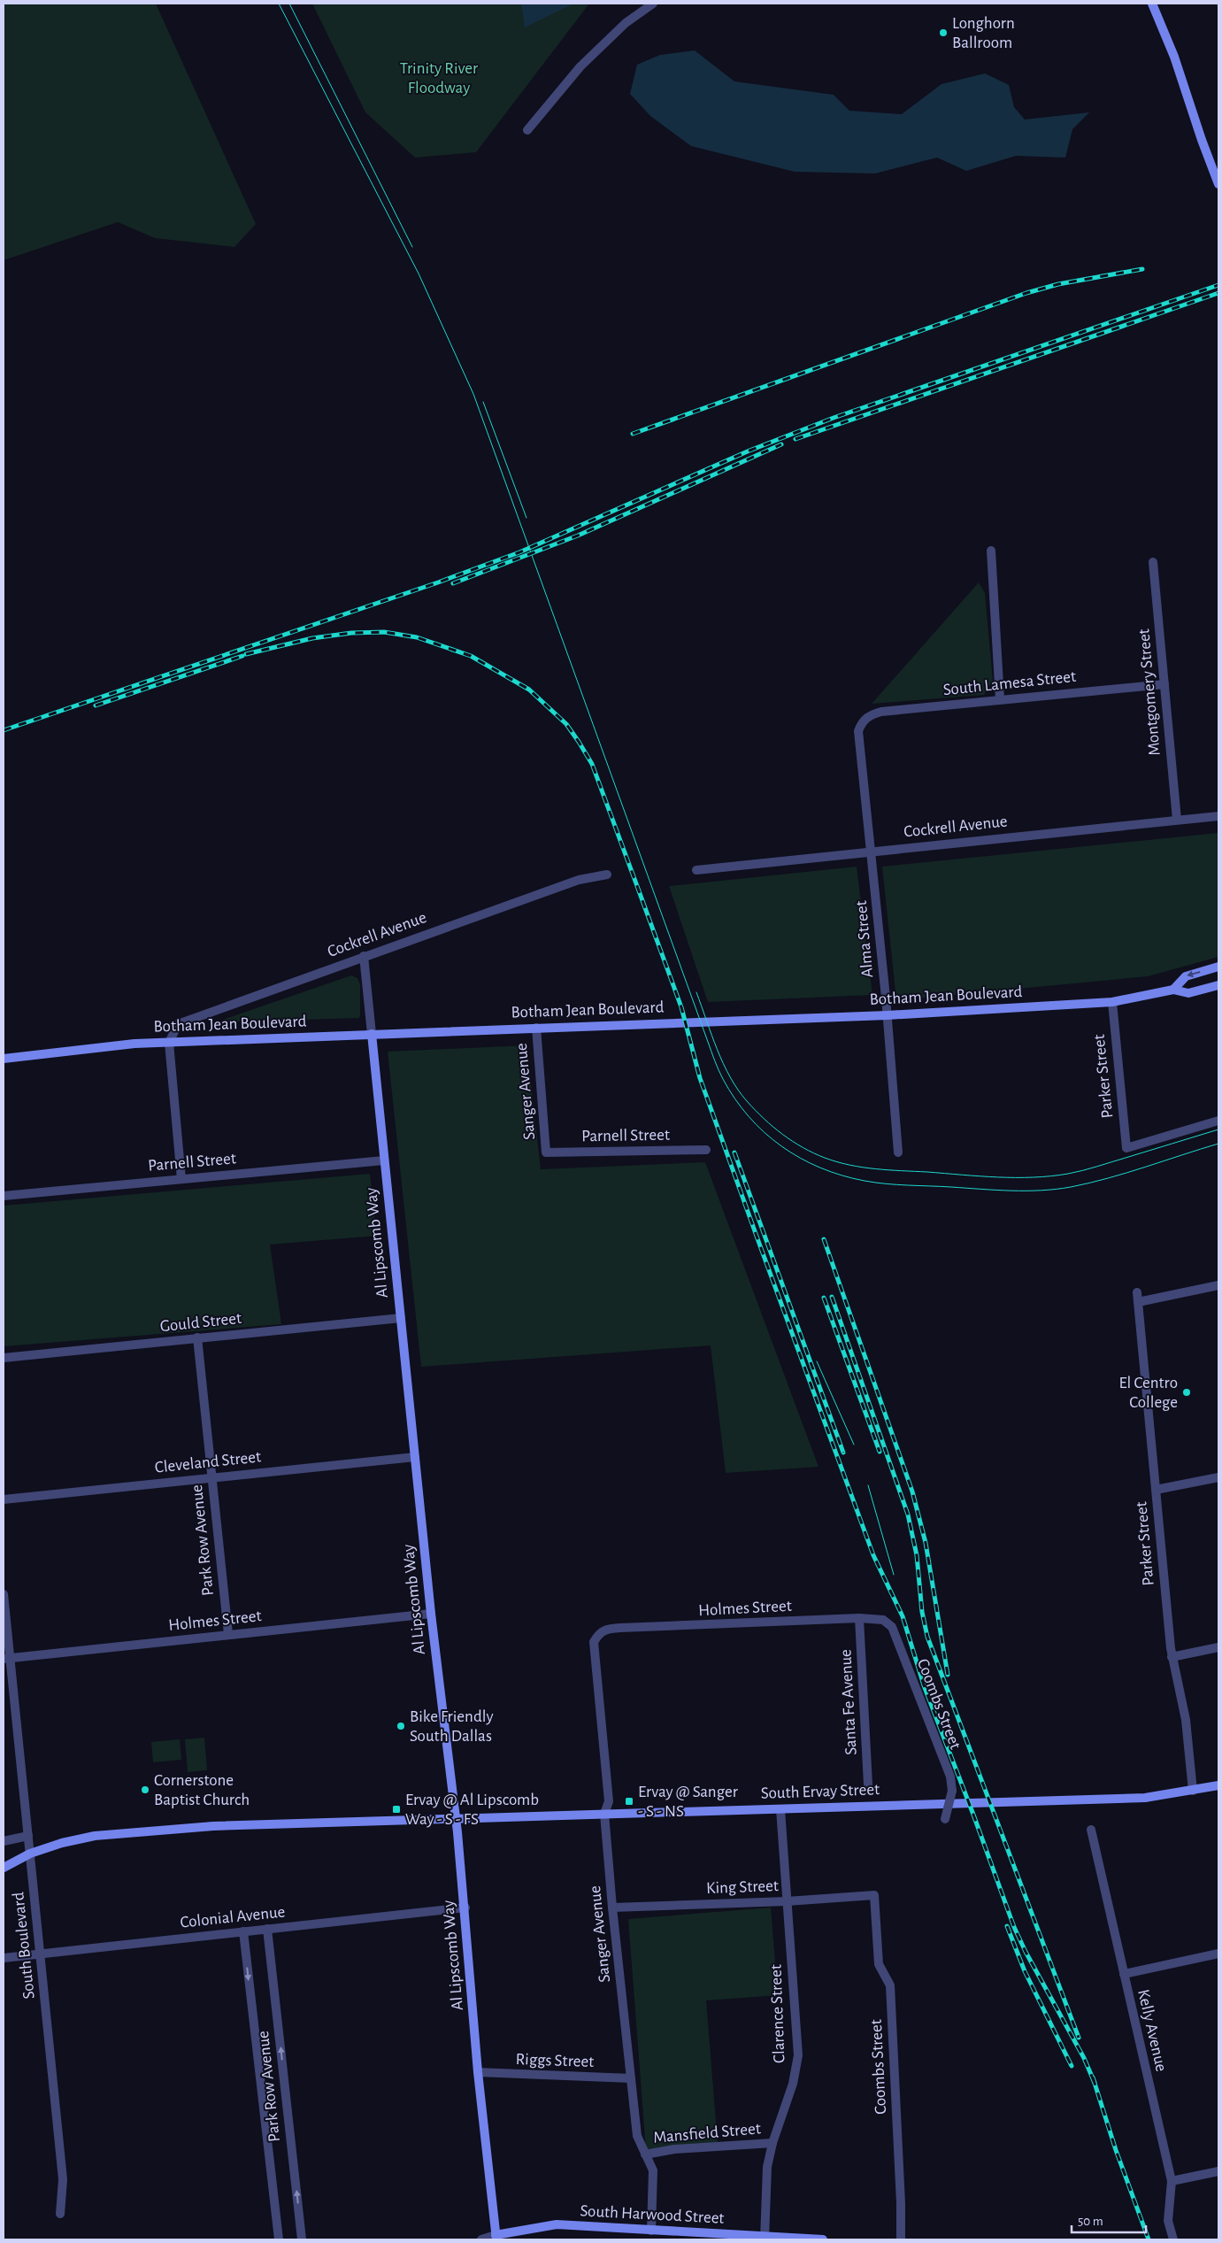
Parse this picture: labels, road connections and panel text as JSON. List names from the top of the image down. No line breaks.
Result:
{"streets":{"main road":["Botham Jean Boulevard","Al Lipscomb Way","South Ervay Street","South Harwood Street"],"street":["South Lamesa Street","Montgomery Street","Cockrell Avenue","Alma Street","Parker Street","Sanger Avenue","Parnell Street","Gould Street","Cleveland Street","Park Row Avenue","Holmes Street","Santa Fe Avenue","Coombs Street","King Street","Colonial Avenue","South Boulevard","Clarence Street","Kelly Avenue","Riggs Street","Mansfield Street"]},"crossings":[["South Lamesa Street","Montgomery Street"],["South Lamesa Street","Alma Street"],["Montgomery Street","Cockrell Avenue"],["Cockrell Avenue","Alma Street"],["Cockrell Avenue","Botham Jean Boulevard"],["Cockrell Avenue","Al Lipscomb Way"],["Alma Street","Botham Jean Boulevard"],["Botham Jean Boulevard","Parker Street"],["Botham Jean Boulevard","Sanger Avenue"],["Botham Jean Boulevard","Al Lipscomb Way"],["Parker Street","South Ervay Street"],["Sanger Avenue","Parnell Street"],["Sanger Avenue","Holmes Street"],["Sanger Avenue","South Ervay Street"],["Sanger Avenue","King Street"],["Sanger Avenue","Riggs Street"],["Sanger Avenue","Mansfield Street"],["Sanger Avenue","South Harwood Street"],["Parnell Street","Al Lipscomb Way"],["Al Lipscomb Way","Gould Street"],["Al Lipscomb Way","Cleveland Street"],["Al Lipscomb Way","Holmes Street"],["Al Lipscomb Way","South Ervay Street"],["Al Lipscomb Way","Colonial Avenue"],["Al Lipscomb Way","Riggs Street"],["Al Lipscomb Way","South Harwood Street"],["Gould Street","Park Row Avenue"],["Cleveland Street","Park Row Avenue"],["Park Row Avenue","Holmes Street"],["Park Row Avenue","Colonial Avenue"],["Holmes Street","Santa Fe Avenue"],["Holmes Street","Coombs Street"],["Holmes Street","South Boulevard"],["Coombs Street","King Street"],["South Ervay Street","South Boulevard"],["South Ervay Street","Clarence Street"],["King Street","Clarence Street"],["Colonial Avenue","South Boulevard"],["Clarence Street","Mansfield Street"],["Clarence Street","South Harwood Street"]],"parks":["Trinity River Floodway"],"places":{"other":["Longhorn Ballroom","El Centro College","Bike Friendly South Dallas","Cornerstone Baptist Church"],"transit":["Ervay @ Sanger - S - NS","Ervay @ Al Lipscomb Way - S - FS"]},"scale_bar":"50 m"}
